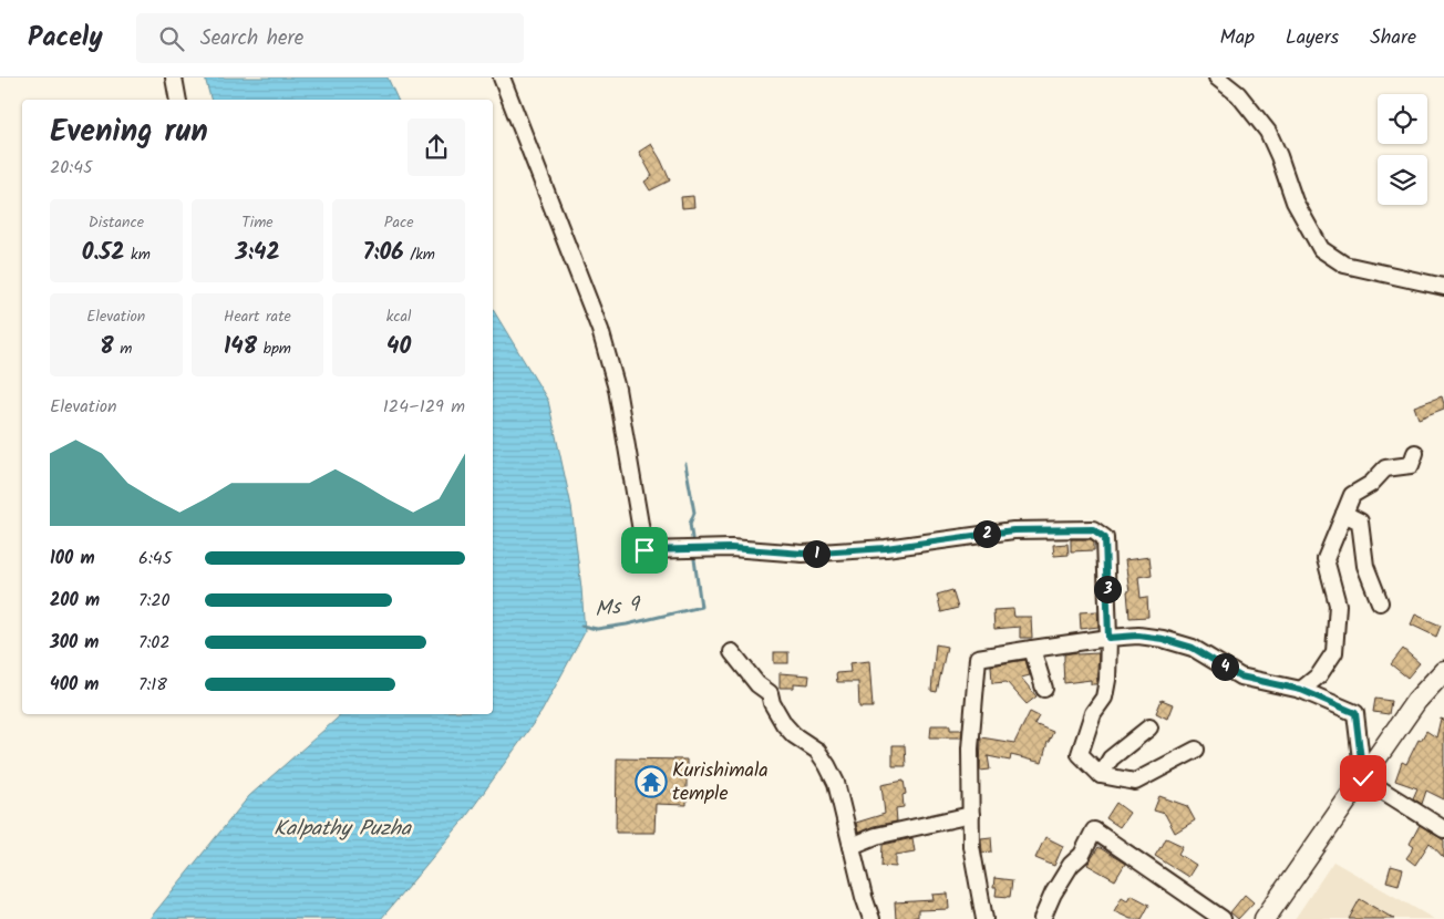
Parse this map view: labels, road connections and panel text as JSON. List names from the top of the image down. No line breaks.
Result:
{"water":["Ms 9","Kalpathy Puzha"],"places":{"temple":["Kurishimala temple"]},"page":{"header":"Pacely","search":"Search here","nav":["Map","Layers","Share"],"heading":["Evening run","20:45"],"stats":[["Distance","0.52 km"],["Time","3:42"],["Pace","7:06 /km"],["Elevation","8 m"],["Heart rate","148 bpm"],["kcal","40"]],"chart":["Elevation","124–129 m"],"pins":["2","1","3","4"],"list":[{"name":"100 m","note":"6:45"},{"name":"200 m","note":"7:20"},{"name":"300 m","note":"7:02"},{"name":"400 m","note":"7:18"}]}}
